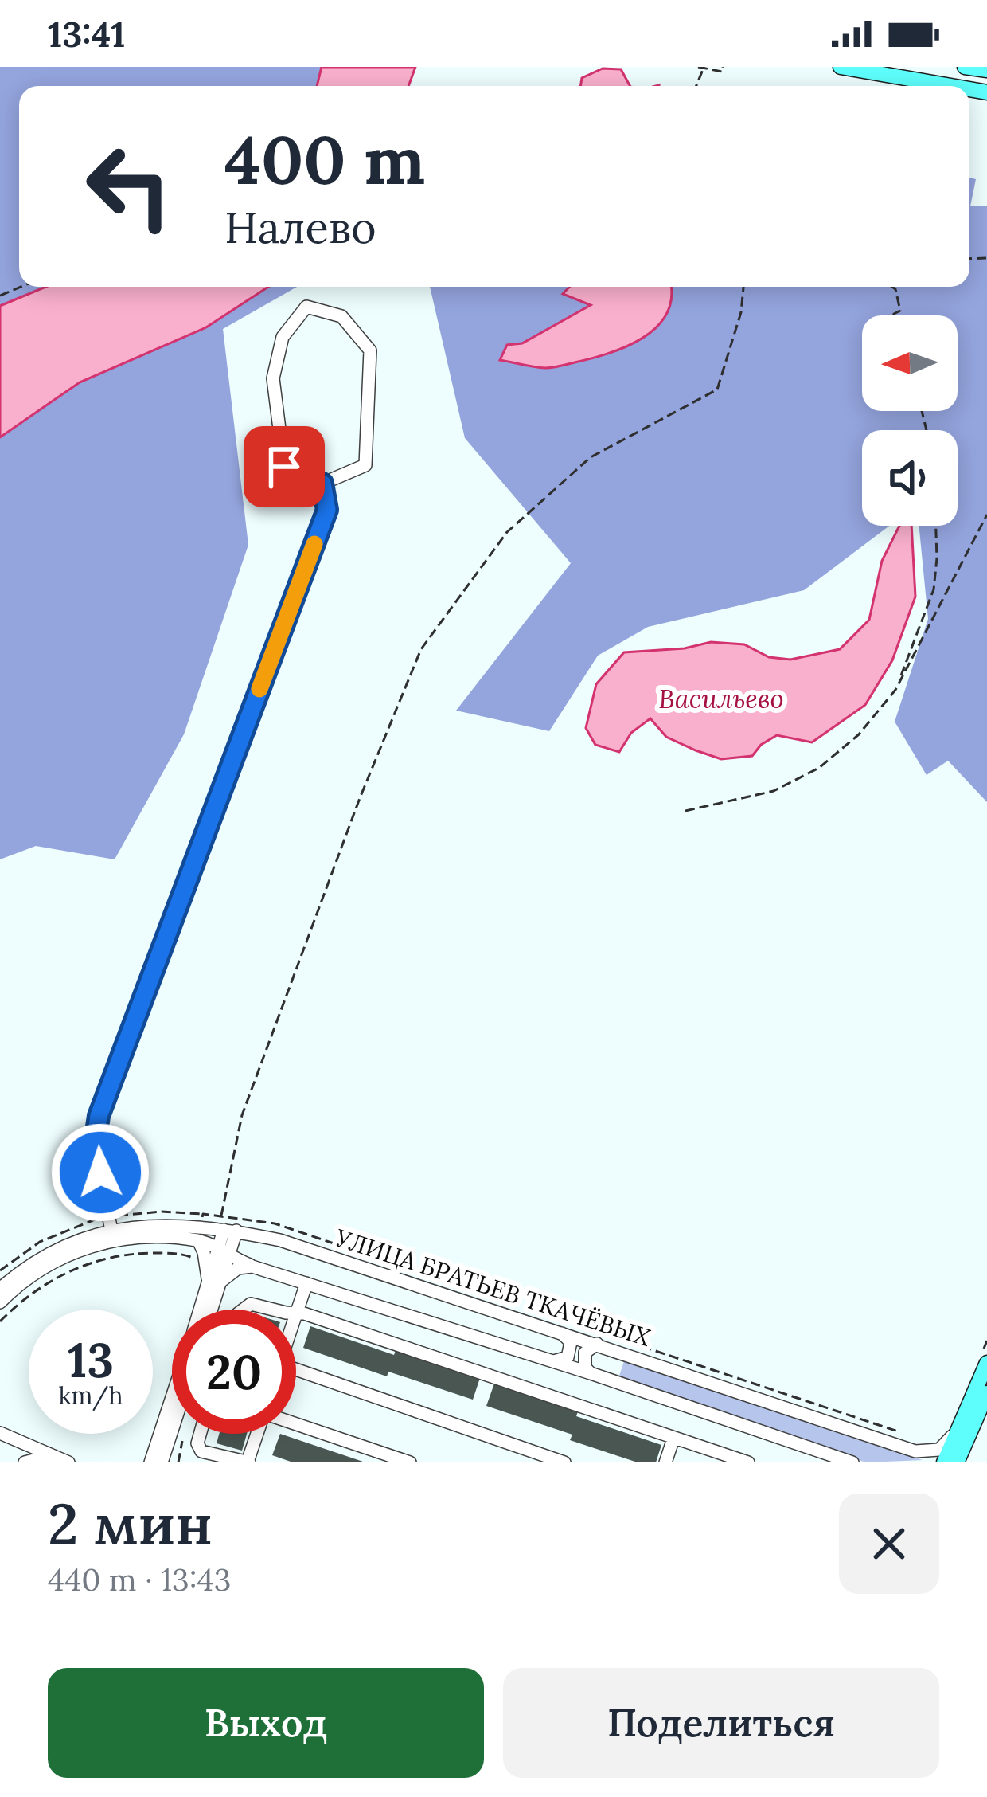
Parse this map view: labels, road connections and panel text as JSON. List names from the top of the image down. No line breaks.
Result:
{"streets":{"street":["УЛИЦА БРАТЬЕВ ТКАЧЁВЫХ"]},"water":["Васильево"],"north":"left","page":{"status":"13:41","turn":["400 m","Налево"],"speed":"13 km/h","limit":"20","heading":["2 мин","440 m · 13:43"],"buttons":["Выход","Поделиться"]}}
